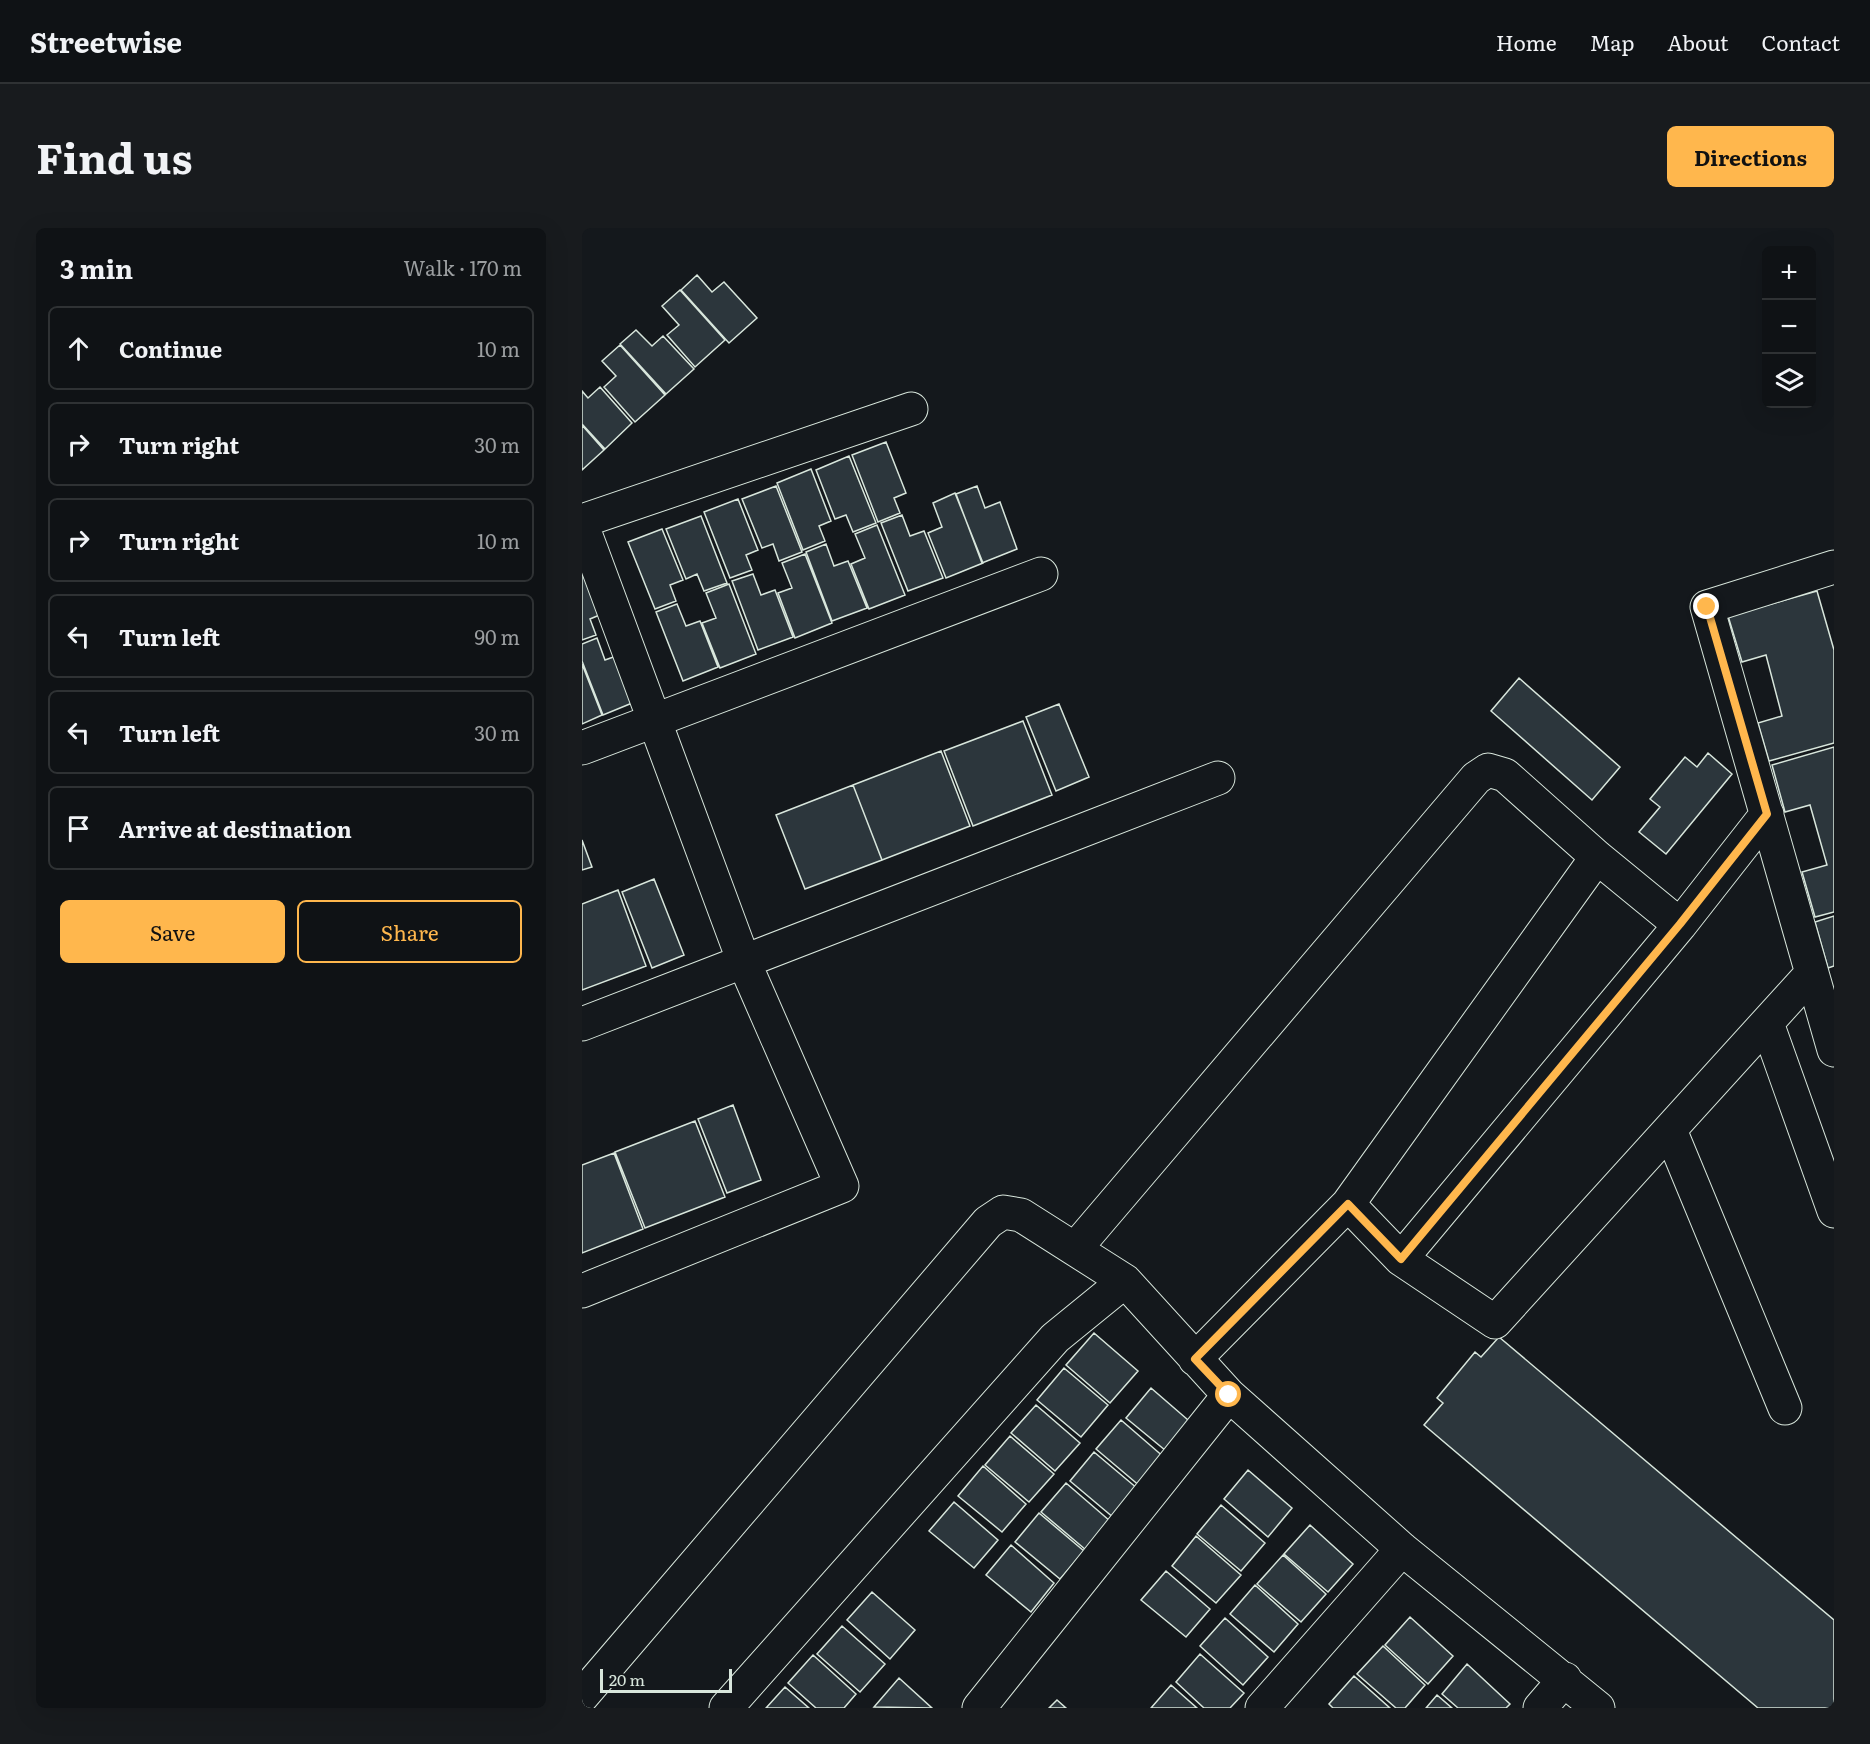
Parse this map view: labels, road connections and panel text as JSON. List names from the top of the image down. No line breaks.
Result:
{"scale_bar":"20 m","page":{"header":"Streetwise","nav":["Home","Map","About","Contact"],"title":"Find us","buttons":["Directions",["Save","Share"]],"heading":["3 min","Walk · 170 m"],"map_buttons":["+","−"],"list":[["Continue","10 m"],["Turn right","30 m"],["Turn right","10 m"],["Turn left","90 m"],["Turn left","30 m"],"Arrive at destination"],"scale":"20 m"}}
